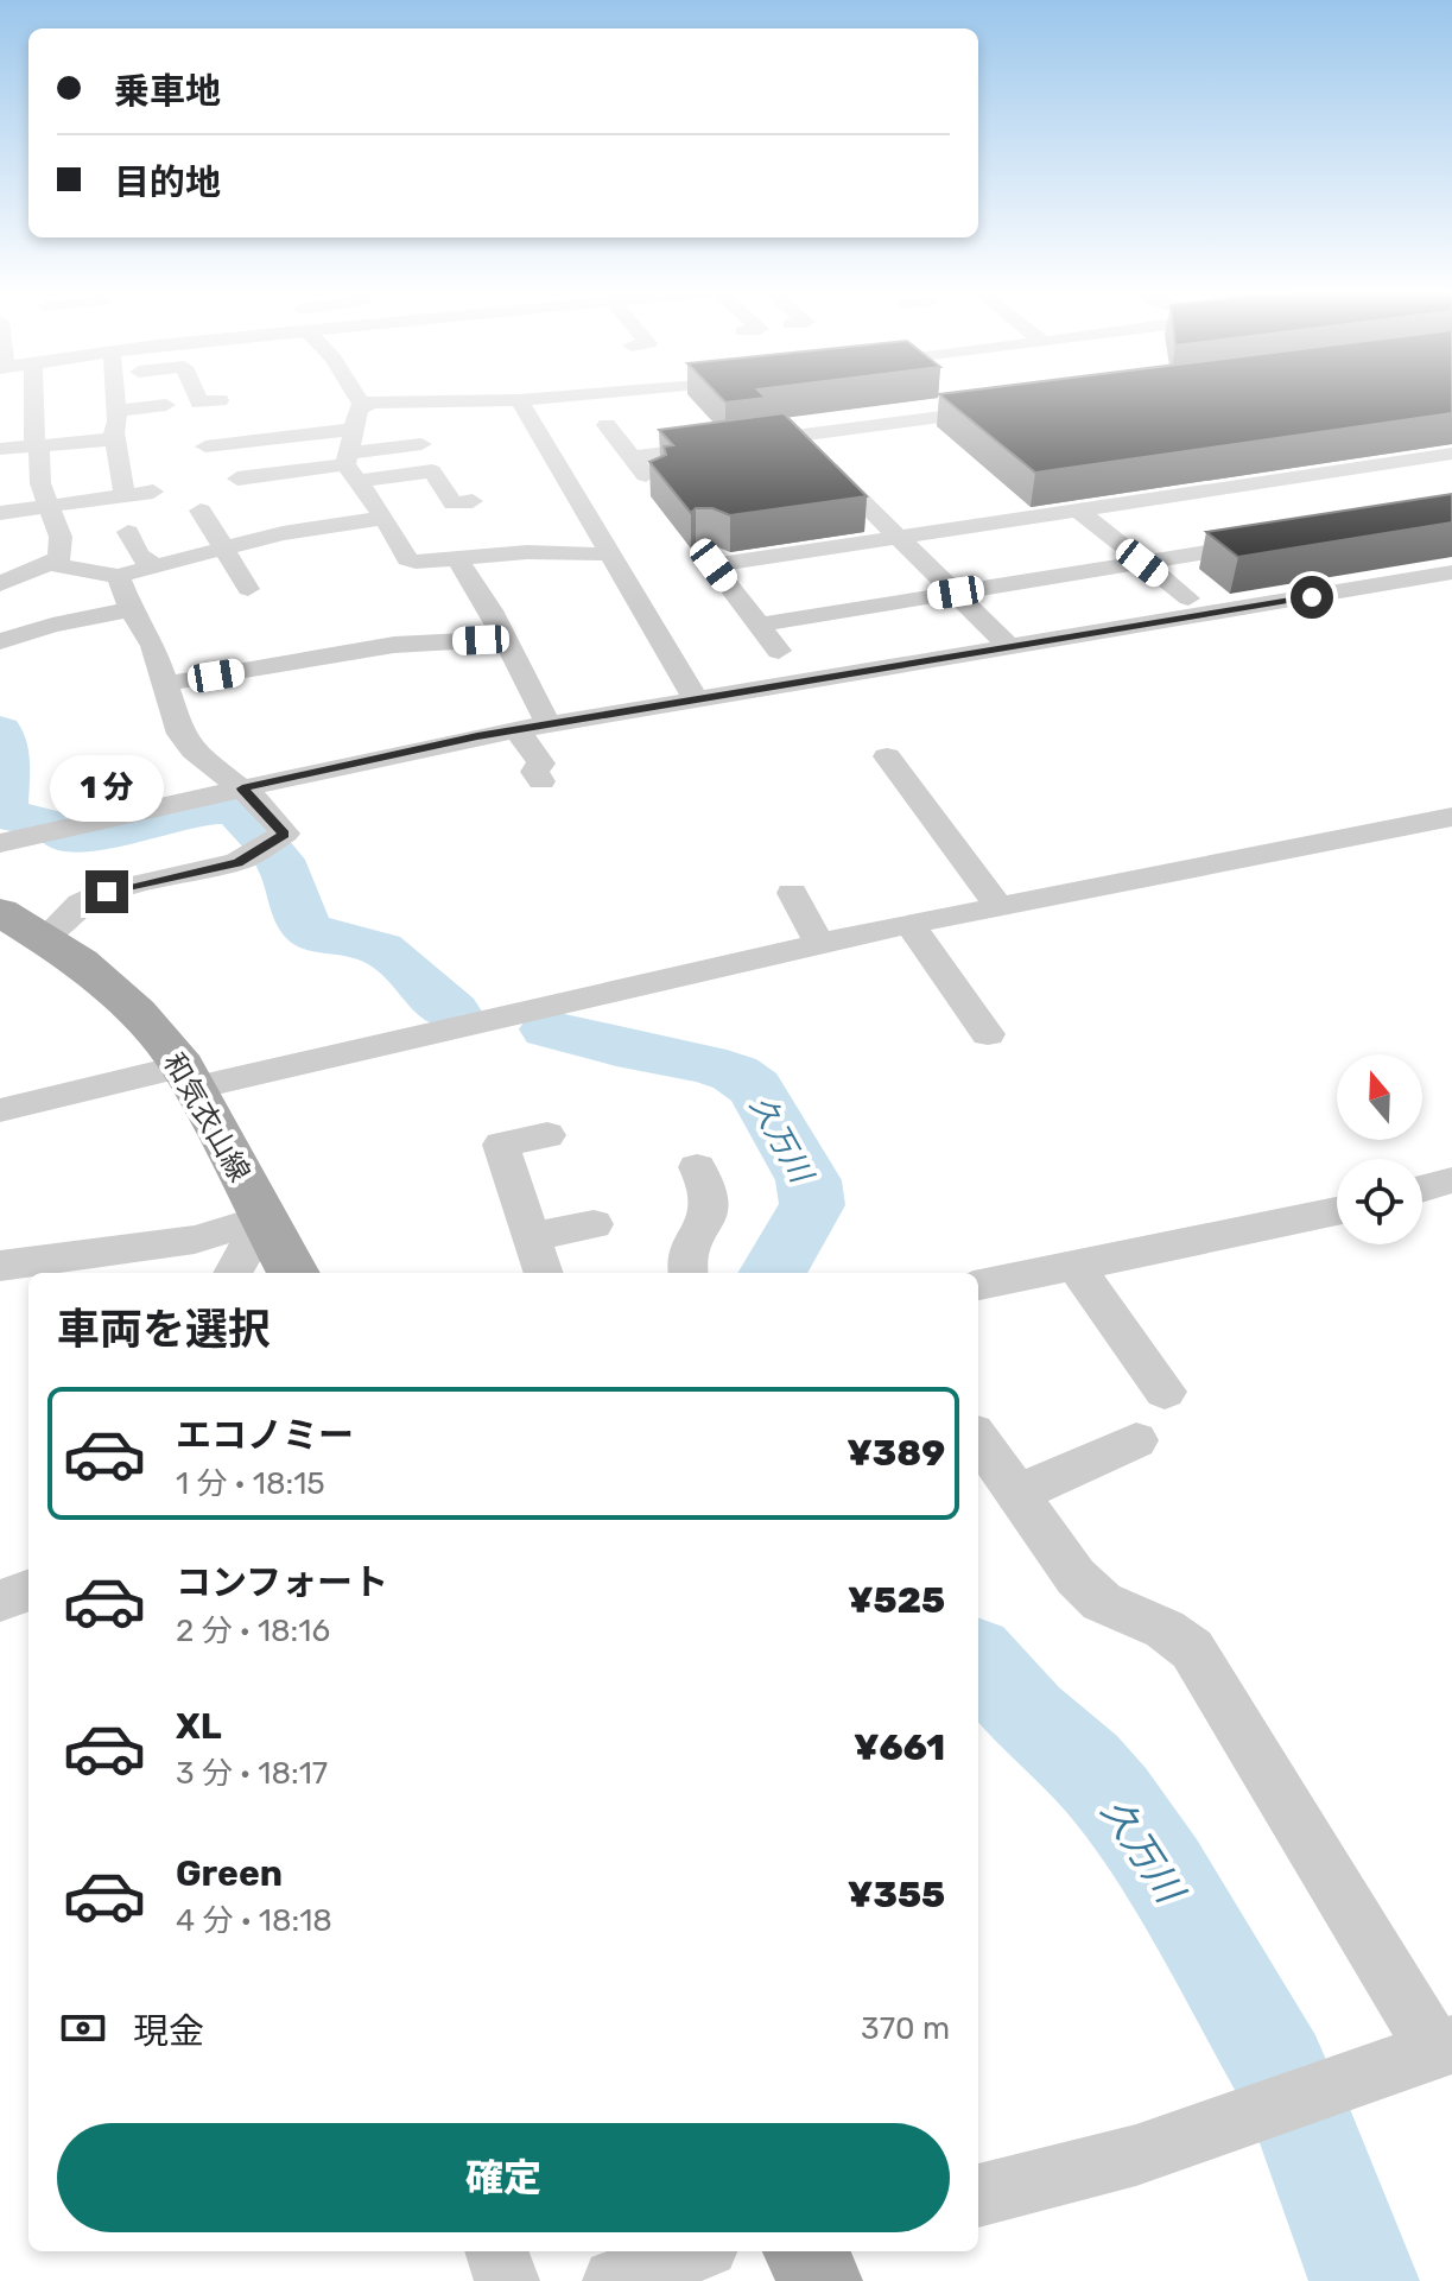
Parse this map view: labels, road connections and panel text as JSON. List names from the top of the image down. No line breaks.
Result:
{"streets":{"main road":["和気衣山線"]},"water":["久万川"],"north":"top","page":{"banner":["乗車地","目的地"],"bubble":"1 分","heading":"車両を選択","list":[{"name":"エコノミー","note":"1 分 · 18:15","value":"¥389"},{"name":"コンフォート","note":"2 分 · 18:16","value":"¥525"},{"name":"XL","note":"3 分 · 18:17","value":"¥661"},{"name":"Green","note":"4 分 · 18:18","value":"¥355"}],"pay":["現金","370 m"],"buttons":"確定"}}
